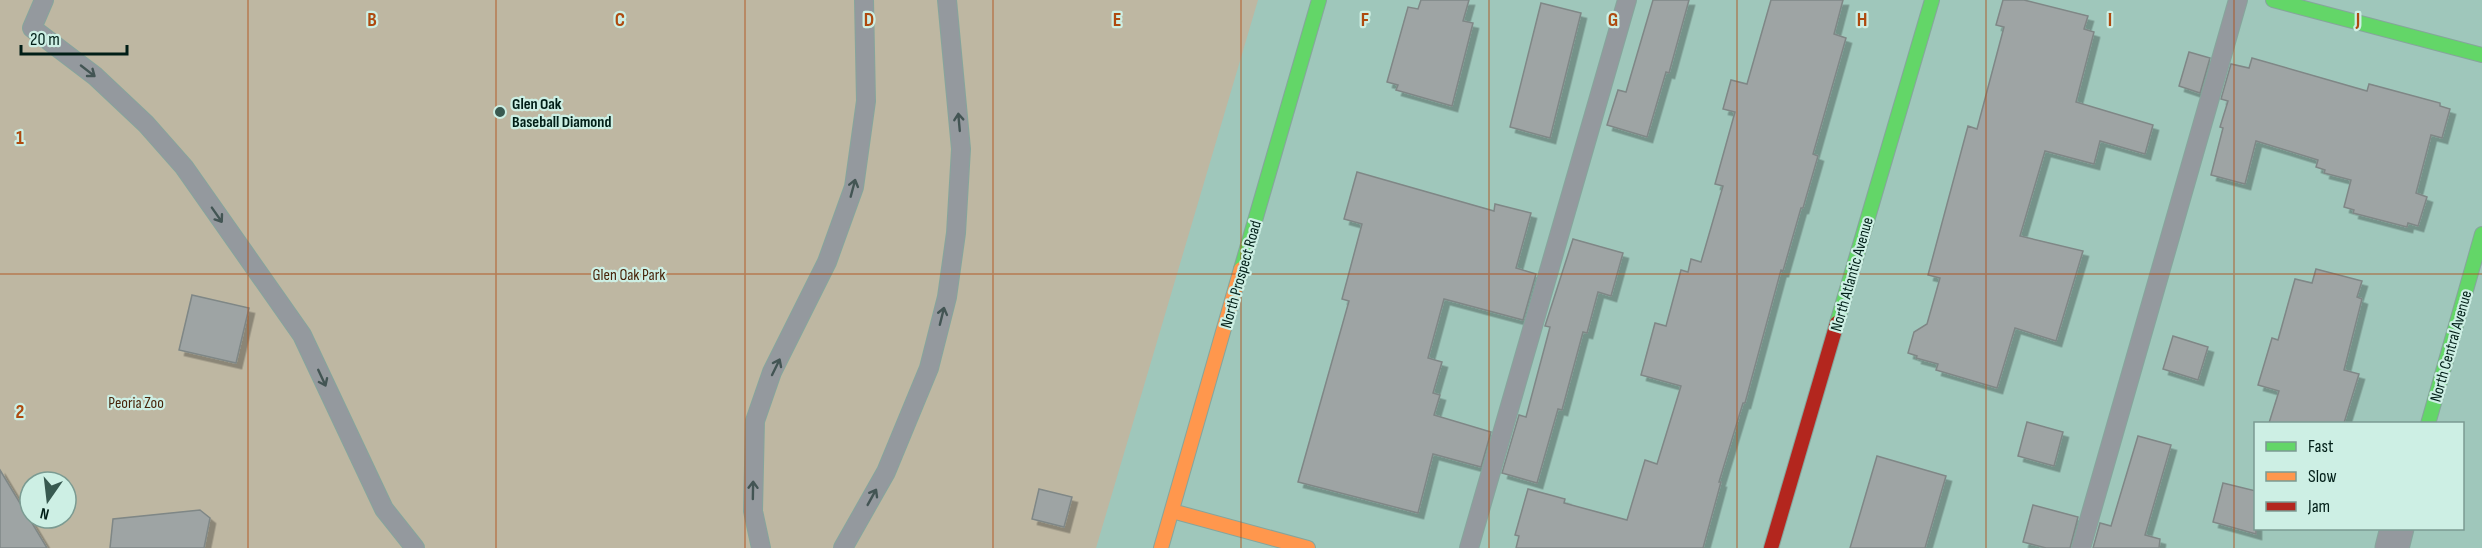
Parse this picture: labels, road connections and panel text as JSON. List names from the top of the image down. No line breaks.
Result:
{"streets":{"street":["North Prospect Road","North Atlantic Avenue","North Central Avenue"]},"parks":["Glen Oak Park","Peoria Zoo"],"places":["Glen Oak Baseball Diamond"],"legend":["Fast","Slow","Jam"],"scale_bar":"20 m","north":"bottom","grid":{"columns":["B","C","D","E","F","G","H","I","J"],"rows":["1","2"]}}
